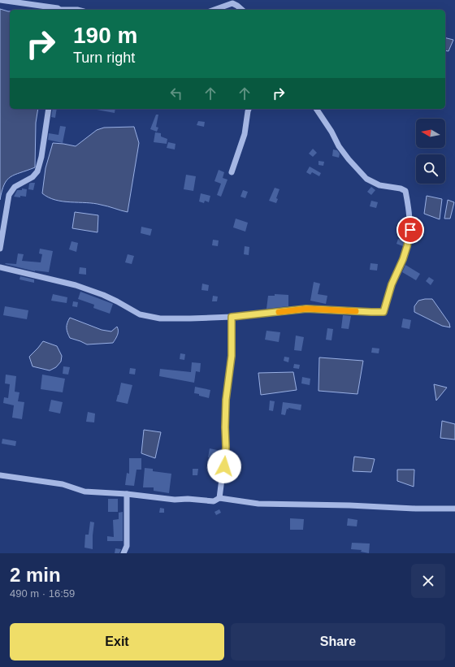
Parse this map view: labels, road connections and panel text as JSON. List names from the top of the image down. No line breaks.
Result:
{"north":"left","page":{"turn":["190 m","Turn right"],"heading":["2 min","490 m · 16:59"],"buttons":["Exit","Share"]}}
